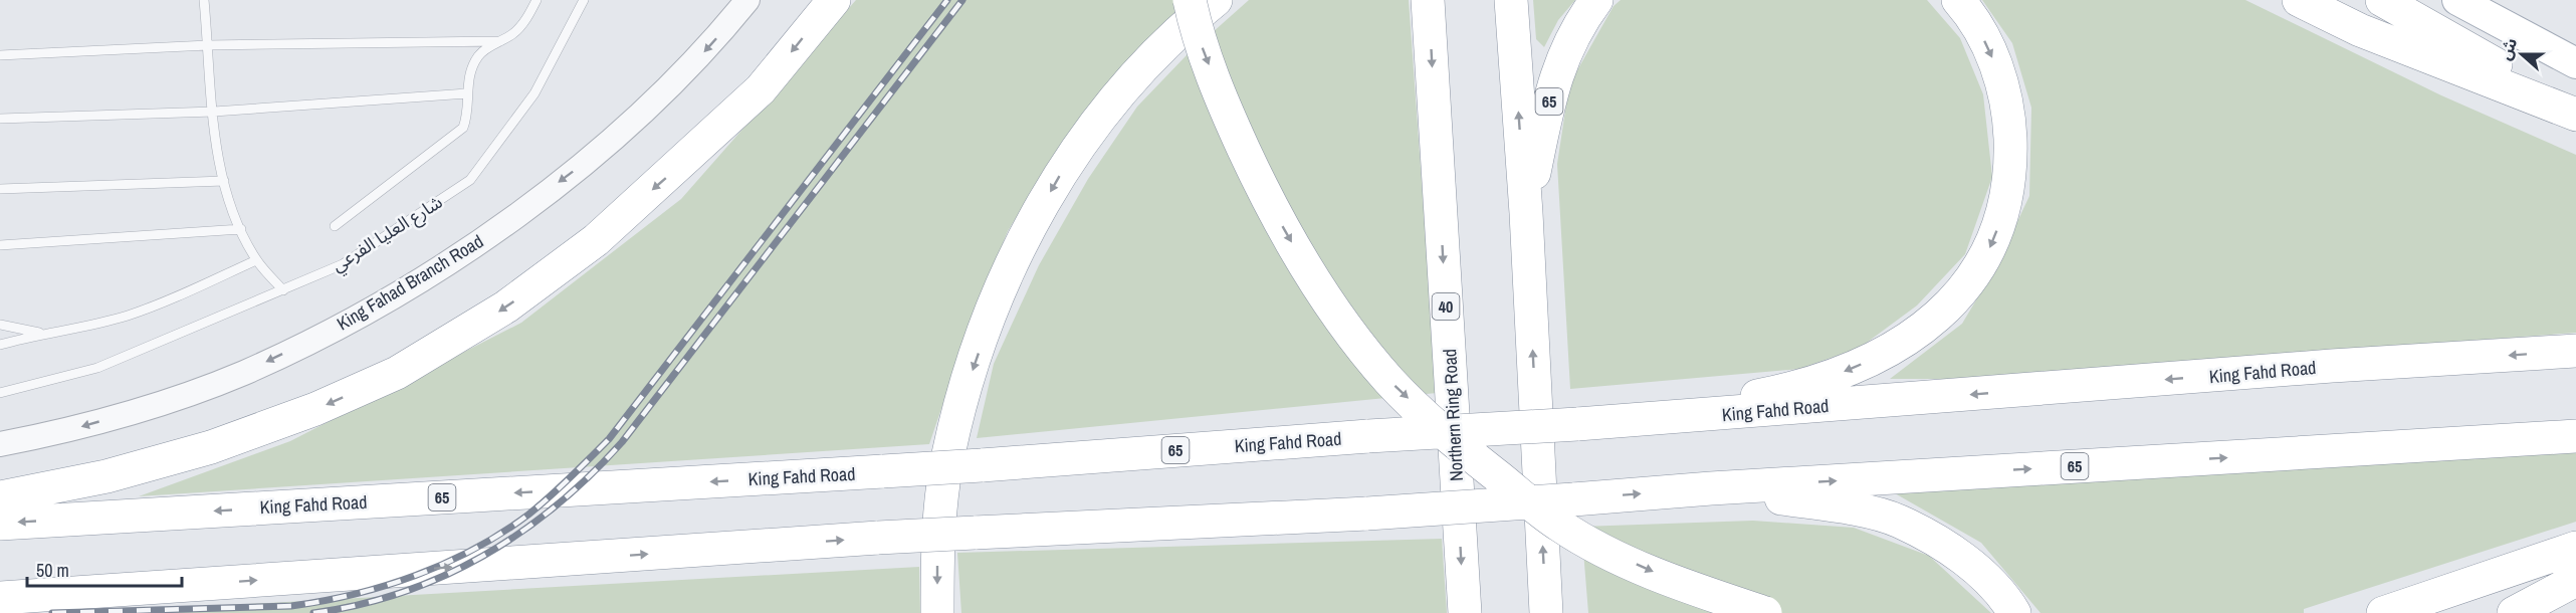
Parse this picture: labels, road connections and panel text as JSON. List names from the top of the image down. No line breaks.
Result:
{"streets":{"highway":["65","40","King Fahd Road","Northern Ring Road"],"street":["King Fahad Branch Road"],"lane":["شارع العليا الفرعي"]},"crossings":[["65","King Fahd Road"]],"one_way":["King Fahad Branch Road"],"scale_bar":"50 m","north":"left"}
